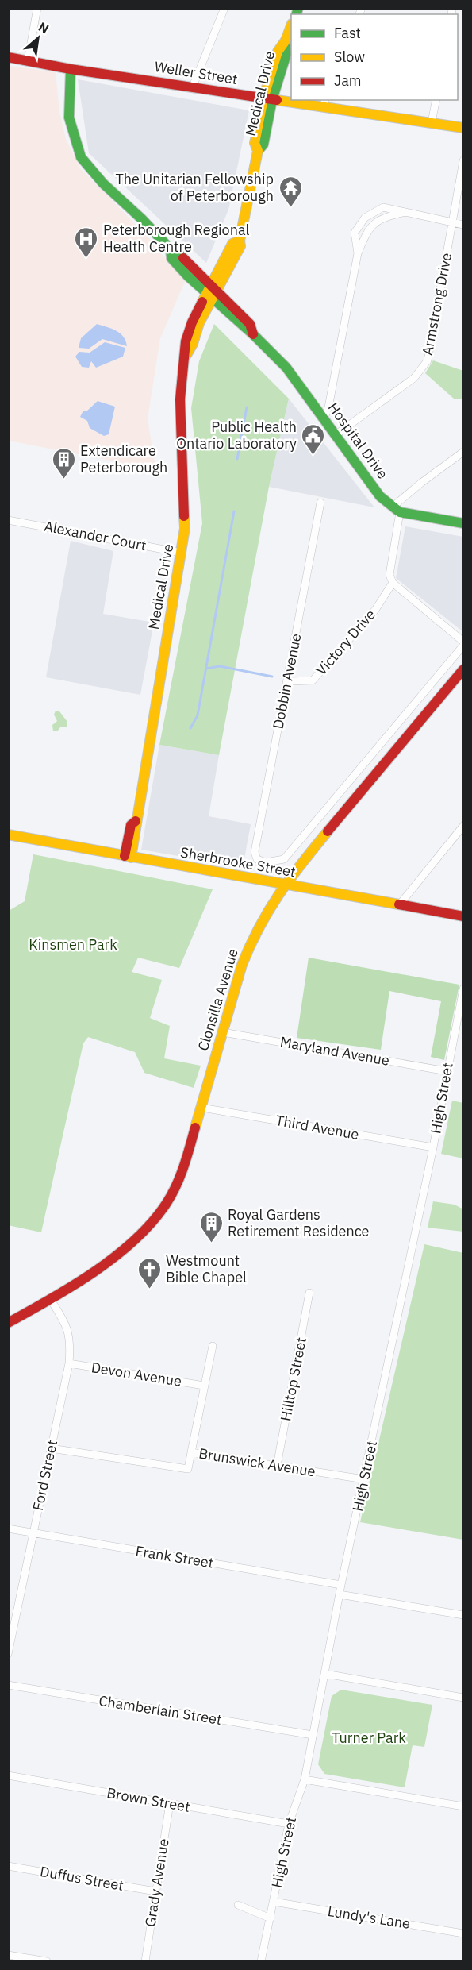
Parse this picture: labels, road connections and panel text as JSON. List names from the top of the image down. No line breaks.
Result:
{"streets":{"main road":["Weller Street","Medical Drive","Hospital Drive","Sherbrooke Street","Clonsilla Avenue"],"street":["Armstrong Drive","Alexander Court","Victory Drive","Dobbin Avenue","Maryland Avenue","High Street","Third Avenue","Devon Avenue","Hilltop Street","Brunswick Avenue","Ford Street","Frank Street","Chamberlain Street","Brown Street","Duffus Street","Grady Avenue","Lundy's Lane"]},"crossings":[["Weller Street","Medical Drive"],["Weller Street","Hospital Drive"],["Medical Drive","Hospital Drive"],["Medical Drive","Alexander Court"],["Medical Drive","Sherbrooke Street"],["Armstrong Drive","Hospital Drive"],["Victory Drive","Dobbin Avenue"],["Sherbrooke Street","Clonsilla Avenue"],["Clonsilla Avenue","Maryland Avenue"],["Clonsilla Avenue","Third Avenue"],["Clonsilla Avenue","Ford Street"],["Maryland Avenue","High Street"],["High Street","Third Avenue"],["High Street","Brunswick Avenue"],["High Street","Frank Street"],["High Street","Chamberlain Street"],["High Street","Brown Street"],["High Street","Lundy's Lane"],["Devon Avenue","Ford Street"],["Hilltop Street","Brunswick Avenue"],["Brunswick Avenue","Ford Street"],["Ford Street","Frank Street"],["Brown Street","Grady Avenue"],["Duffus Street","Grady Avenue"]],"parks":["Kinsmen Park","Turner Park"],"places":{"temple":["The Unitarian Fellowship of Peterborough"],"hospital":["Peterborough Regional Health Centre"],"public building":["Public Health Ontario Laboratory"],"building":["Extendicare Peterborough","Royal Gardens Retirement Residence"],"church":["Westmount Bible Chapel"]},"legend":["Fast","Slow","Jam"],"north":"top right"}
